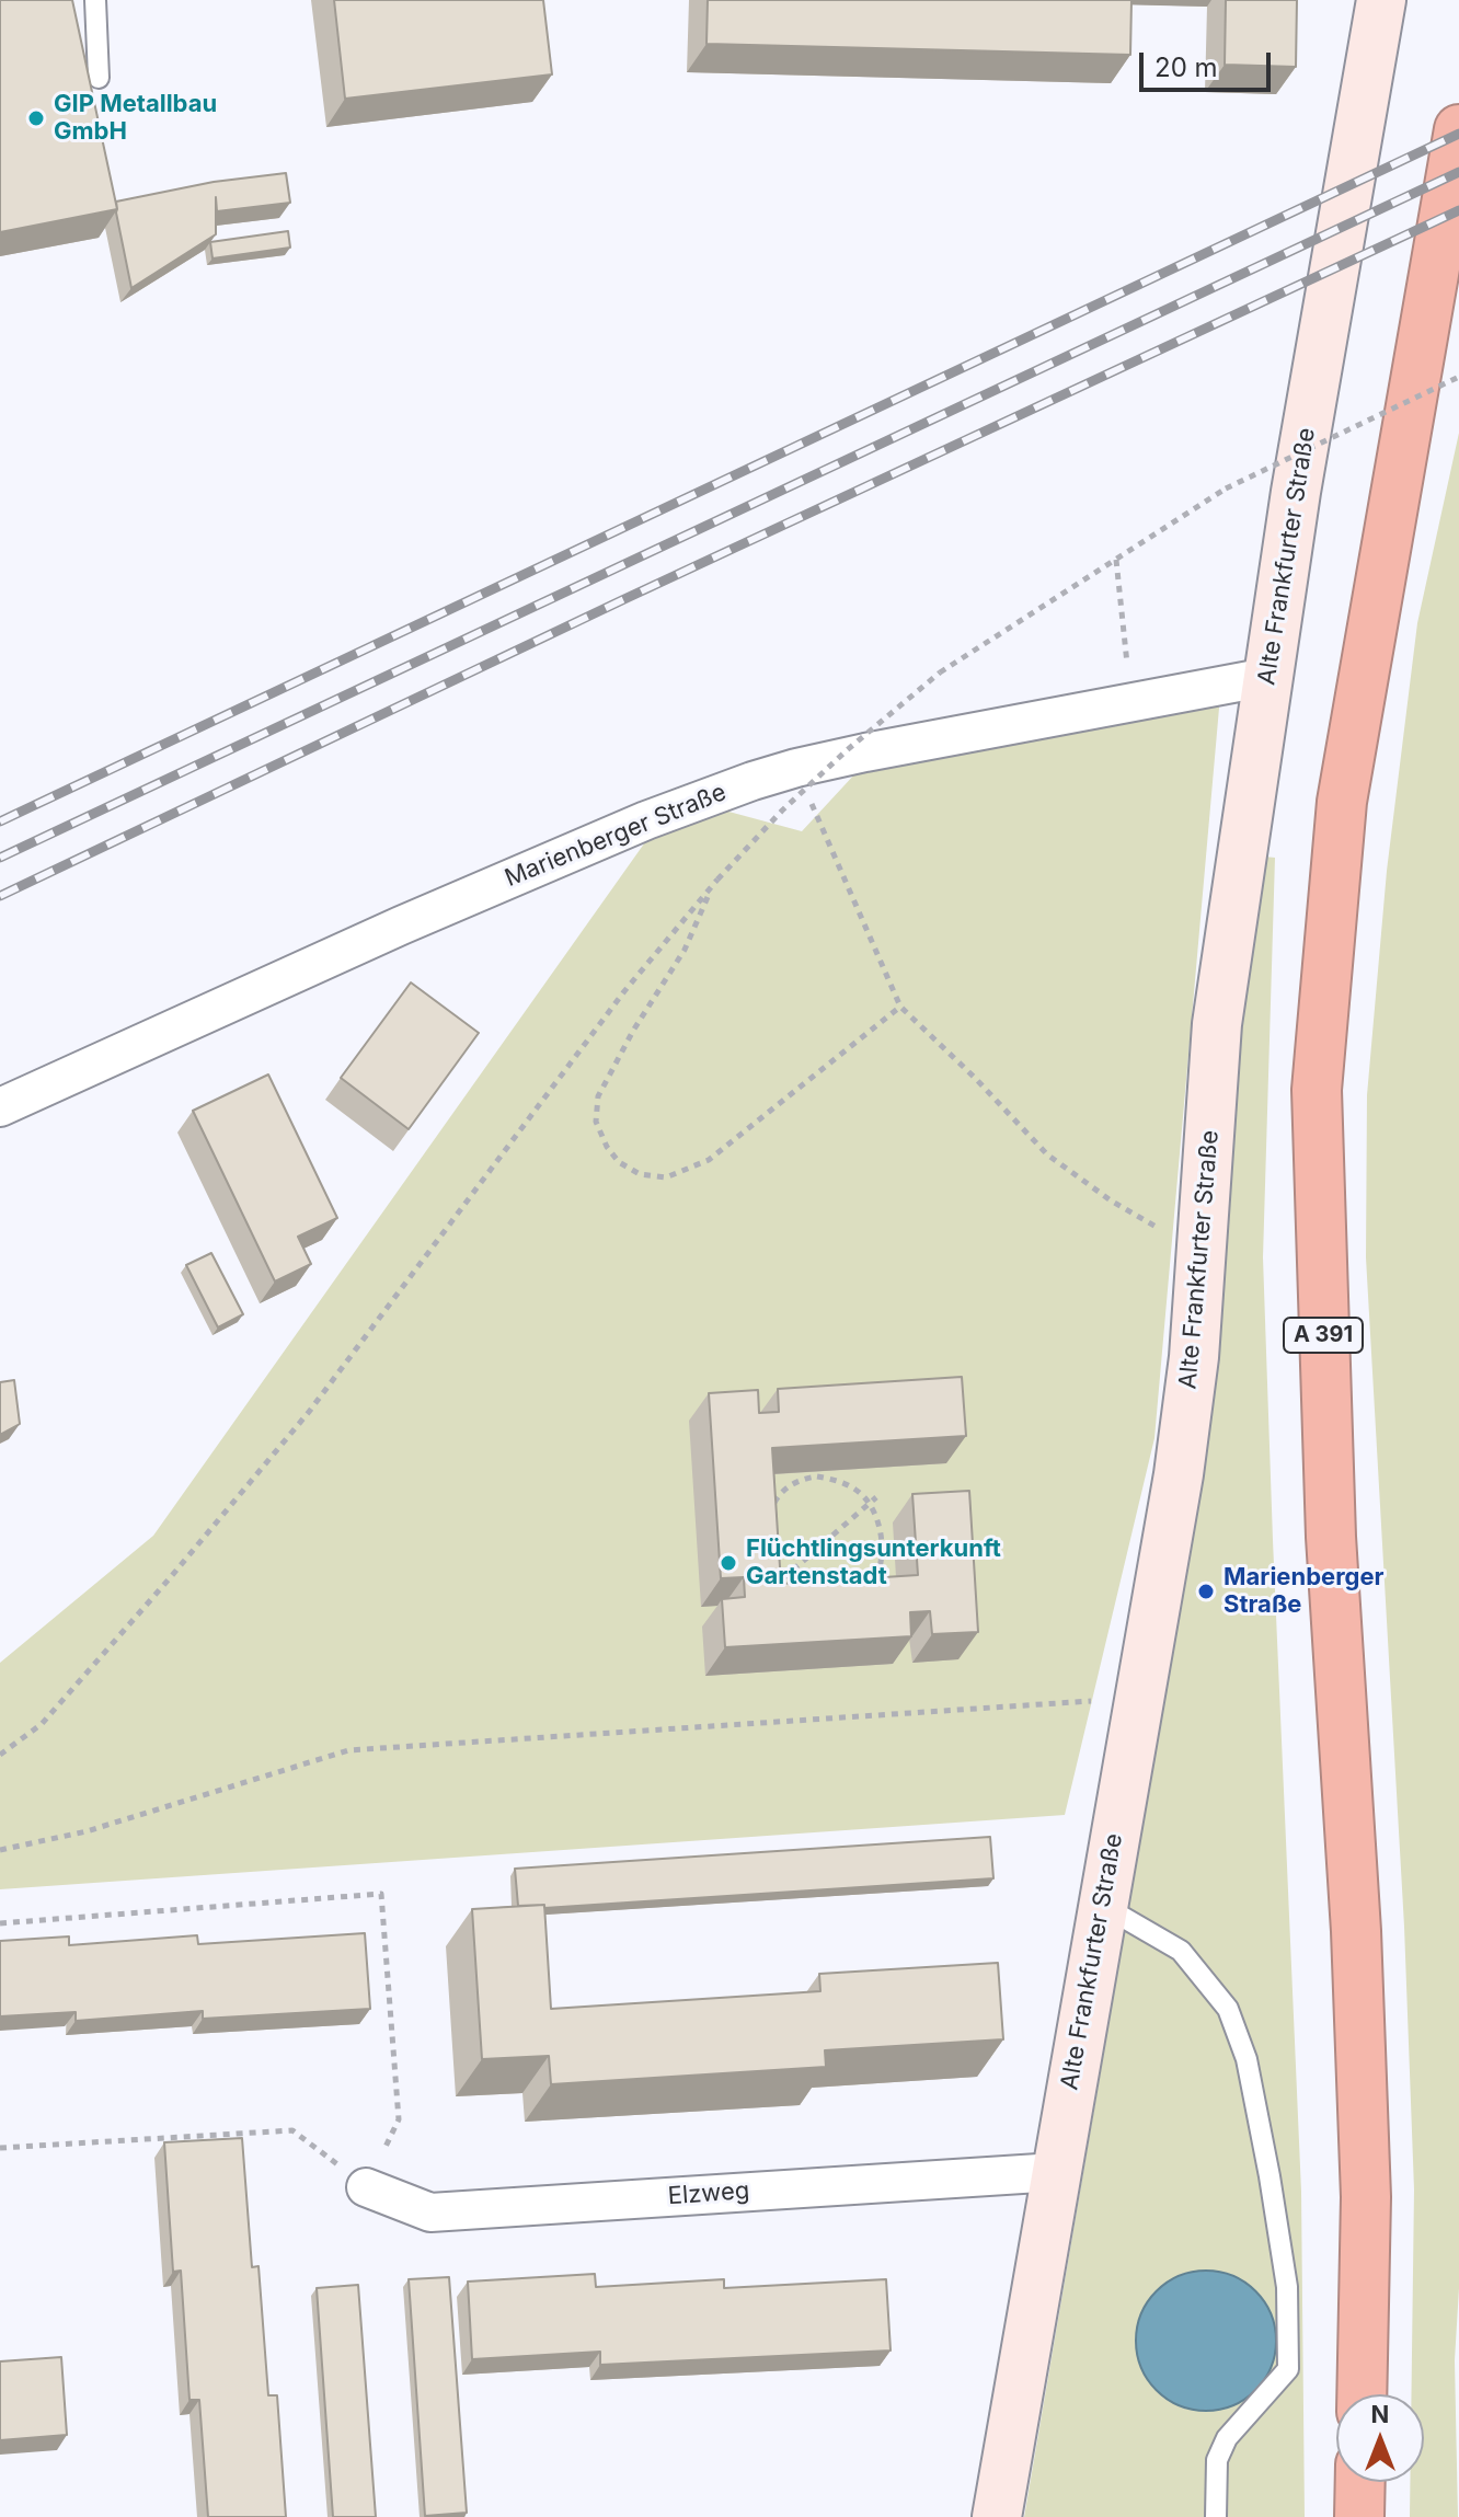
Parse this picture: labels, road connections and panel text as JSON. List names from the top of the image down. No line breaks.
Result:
{"streets":{"highway":["A 391"],"street":["Alte Frankfurter Straße","Marienberger Straße","Elzweg"]},"crossings":[["Alte Frankfurter Straße","Marienberger Straße"],["Alte Frankfurter Straße","Elzweg"]],"places":["GIP Metallbau GmbH","Flüchtlingsunterkunft Gartenstadt","Marienberger Straße"],"scale_bar":"20 m","north":"top"}
